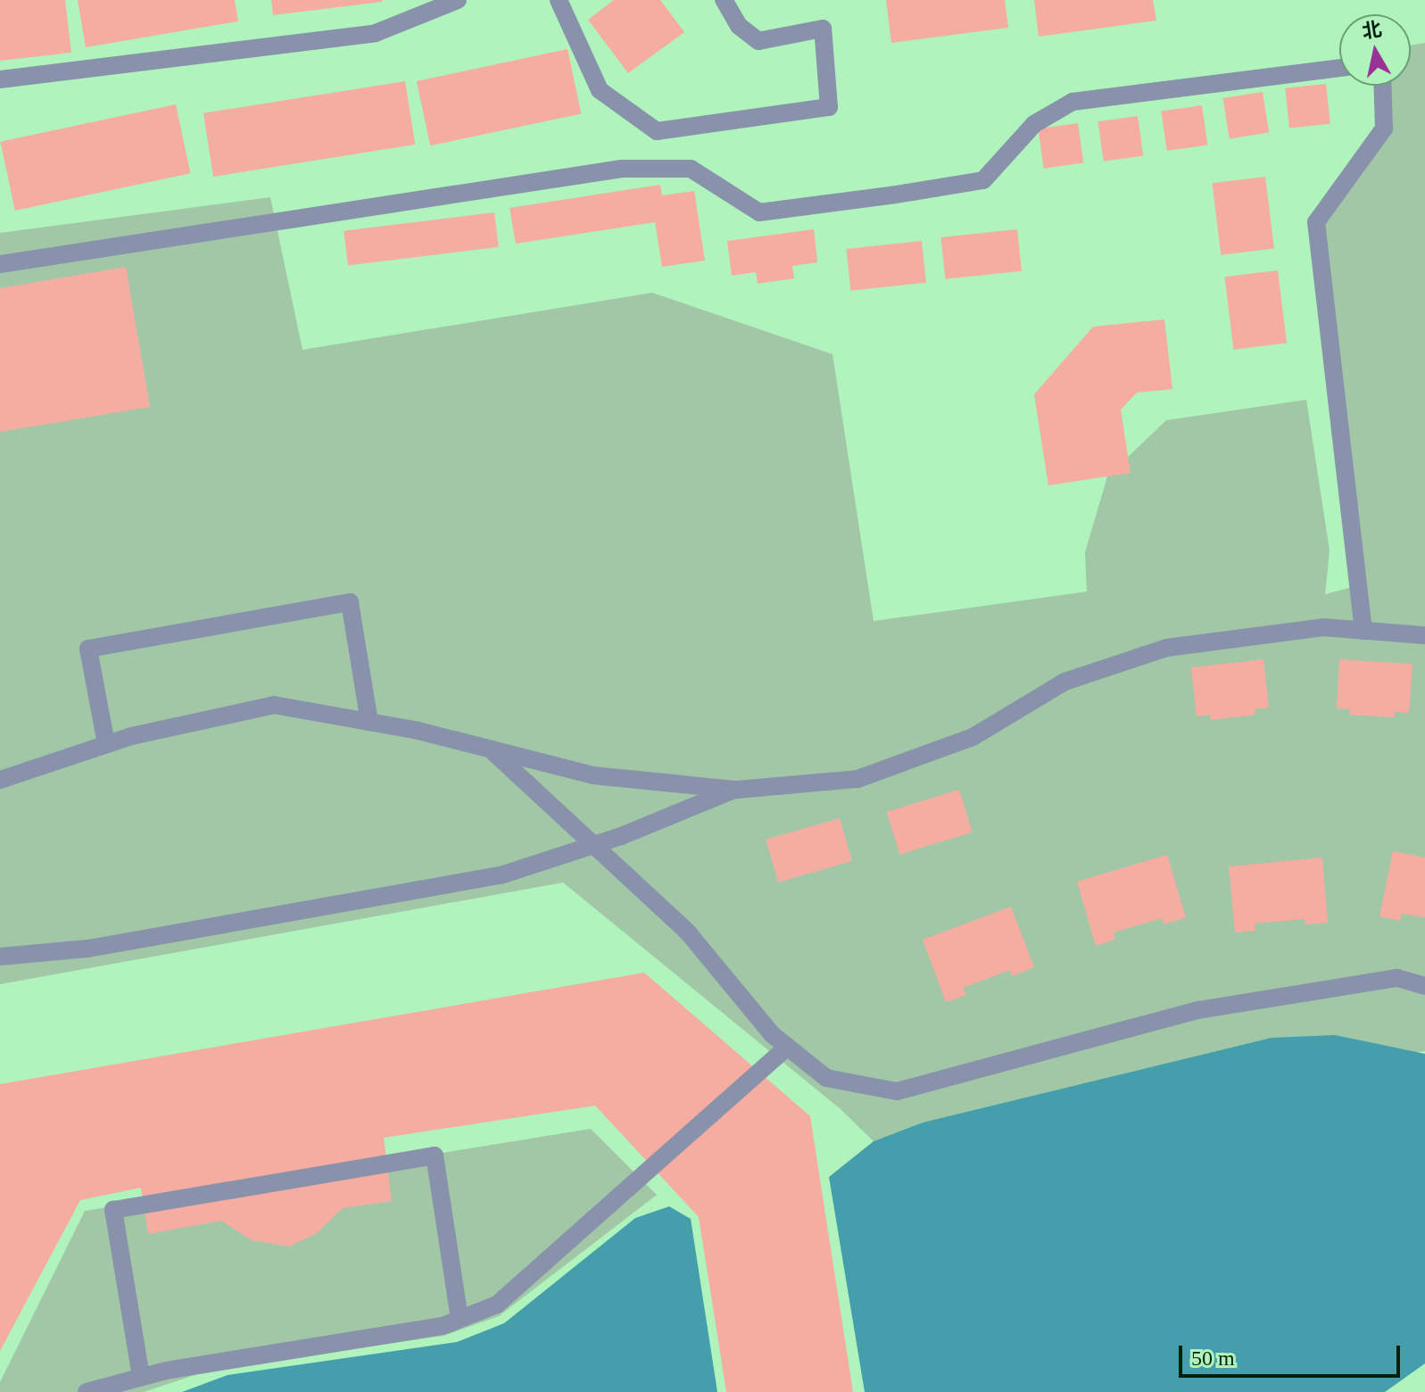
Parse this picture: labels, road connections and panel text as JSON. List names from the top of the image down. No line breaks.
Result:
{"scale_bar":"50 m","north":"top"}
